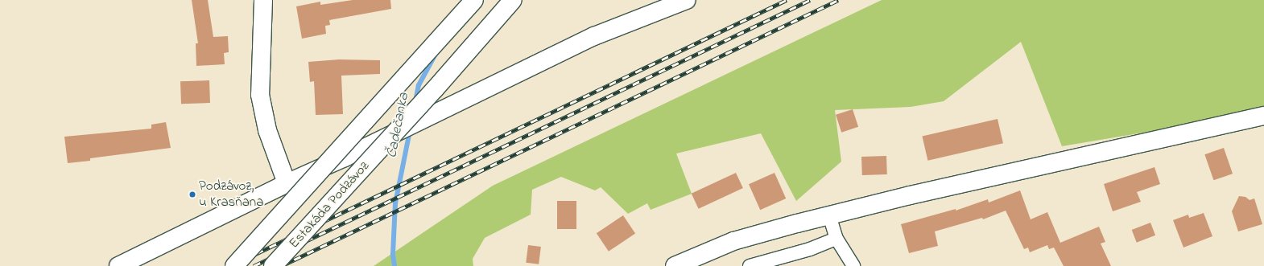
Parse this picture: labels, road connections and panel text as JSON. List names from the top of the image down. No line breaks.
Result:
{"streets":{"main road":["Estakáda Podzávoz"]},"water":["Čadečanka"],"places":["Podzávoz, u Krasňana"]}
